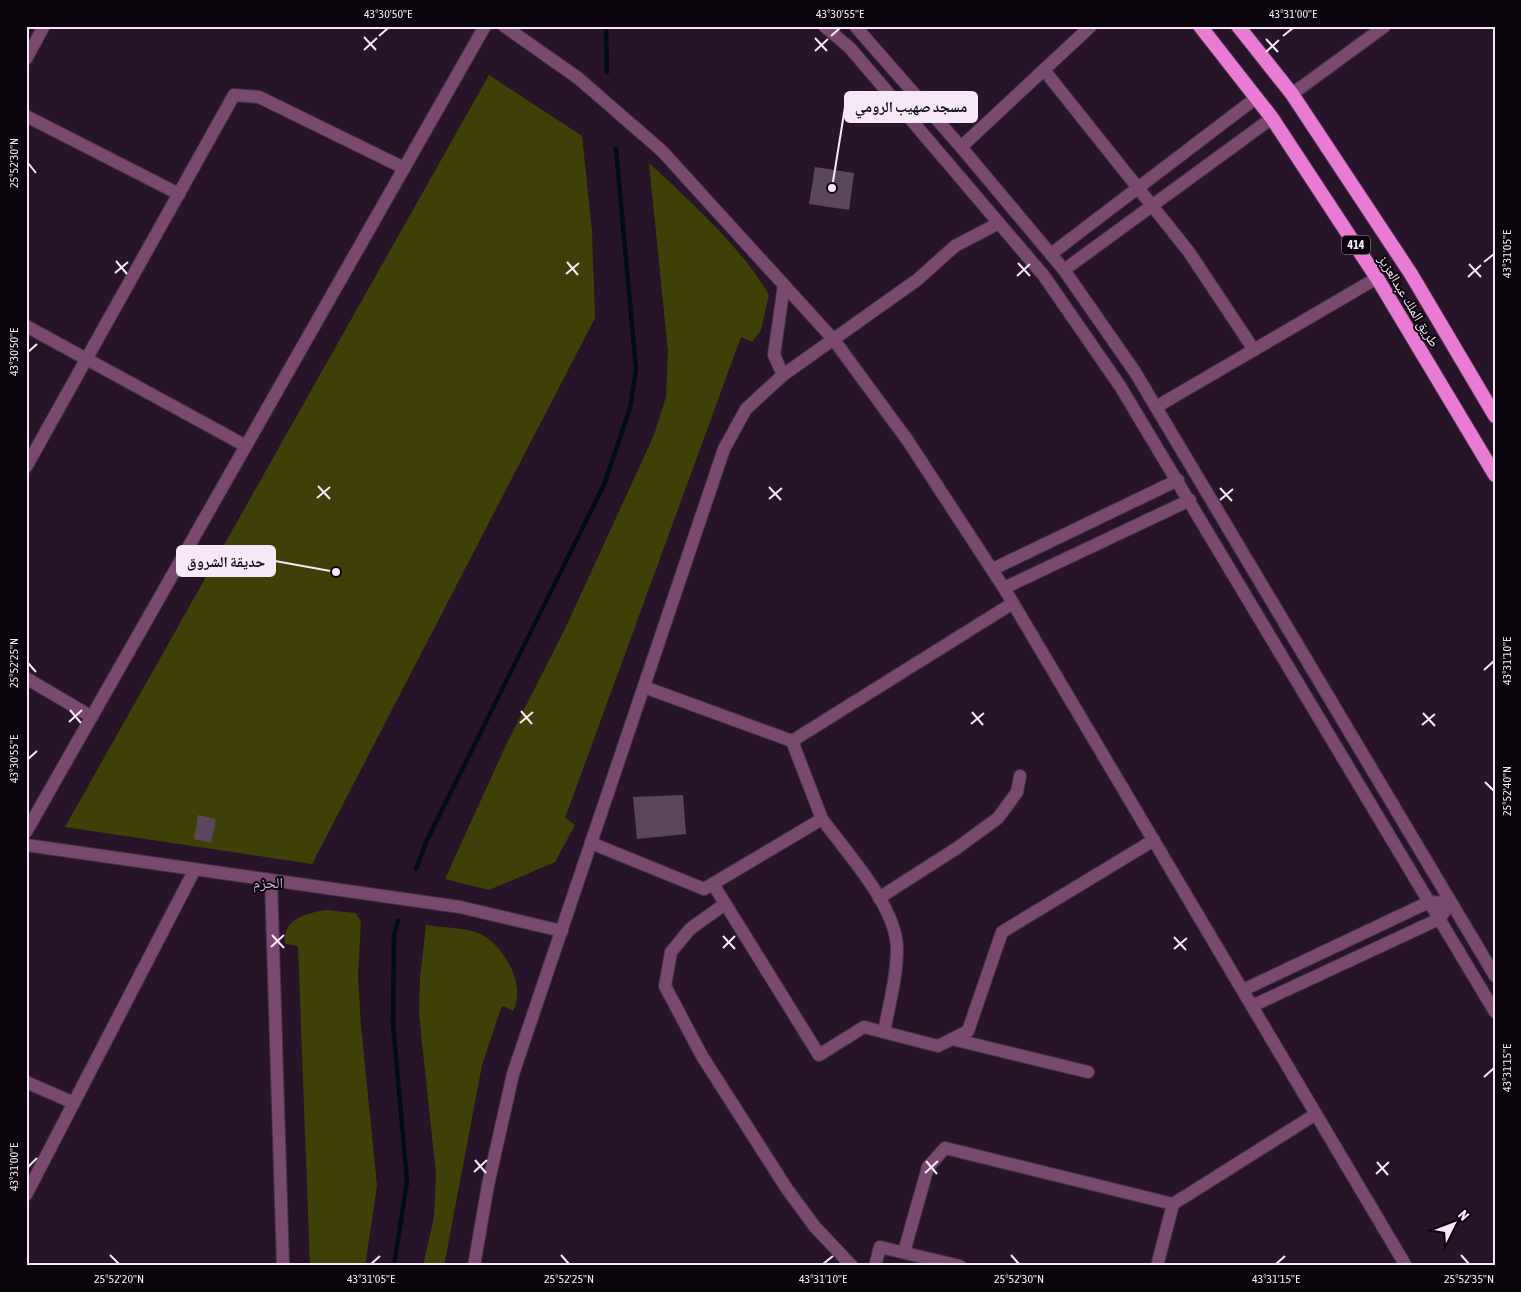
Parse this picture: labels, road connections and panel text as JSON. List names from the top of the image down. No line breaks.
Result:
{"streets":{"highway":["414","طريق الملك عبدالعزيز"]},"districts":["الحزم"],"places":["مسجد صهيب الرومي","حديقة الشروق"],"north":"top right","coordinates":["43°30'50\"E","43°30'55\"E","43°31'00\"E","25°52'30\"N","43°31'05\"E","43°31'10\"E","25°52'25\"N","25°52'40\"N","43°31'15\"E","25°52'20\"N","25°52'35\"N"]}
